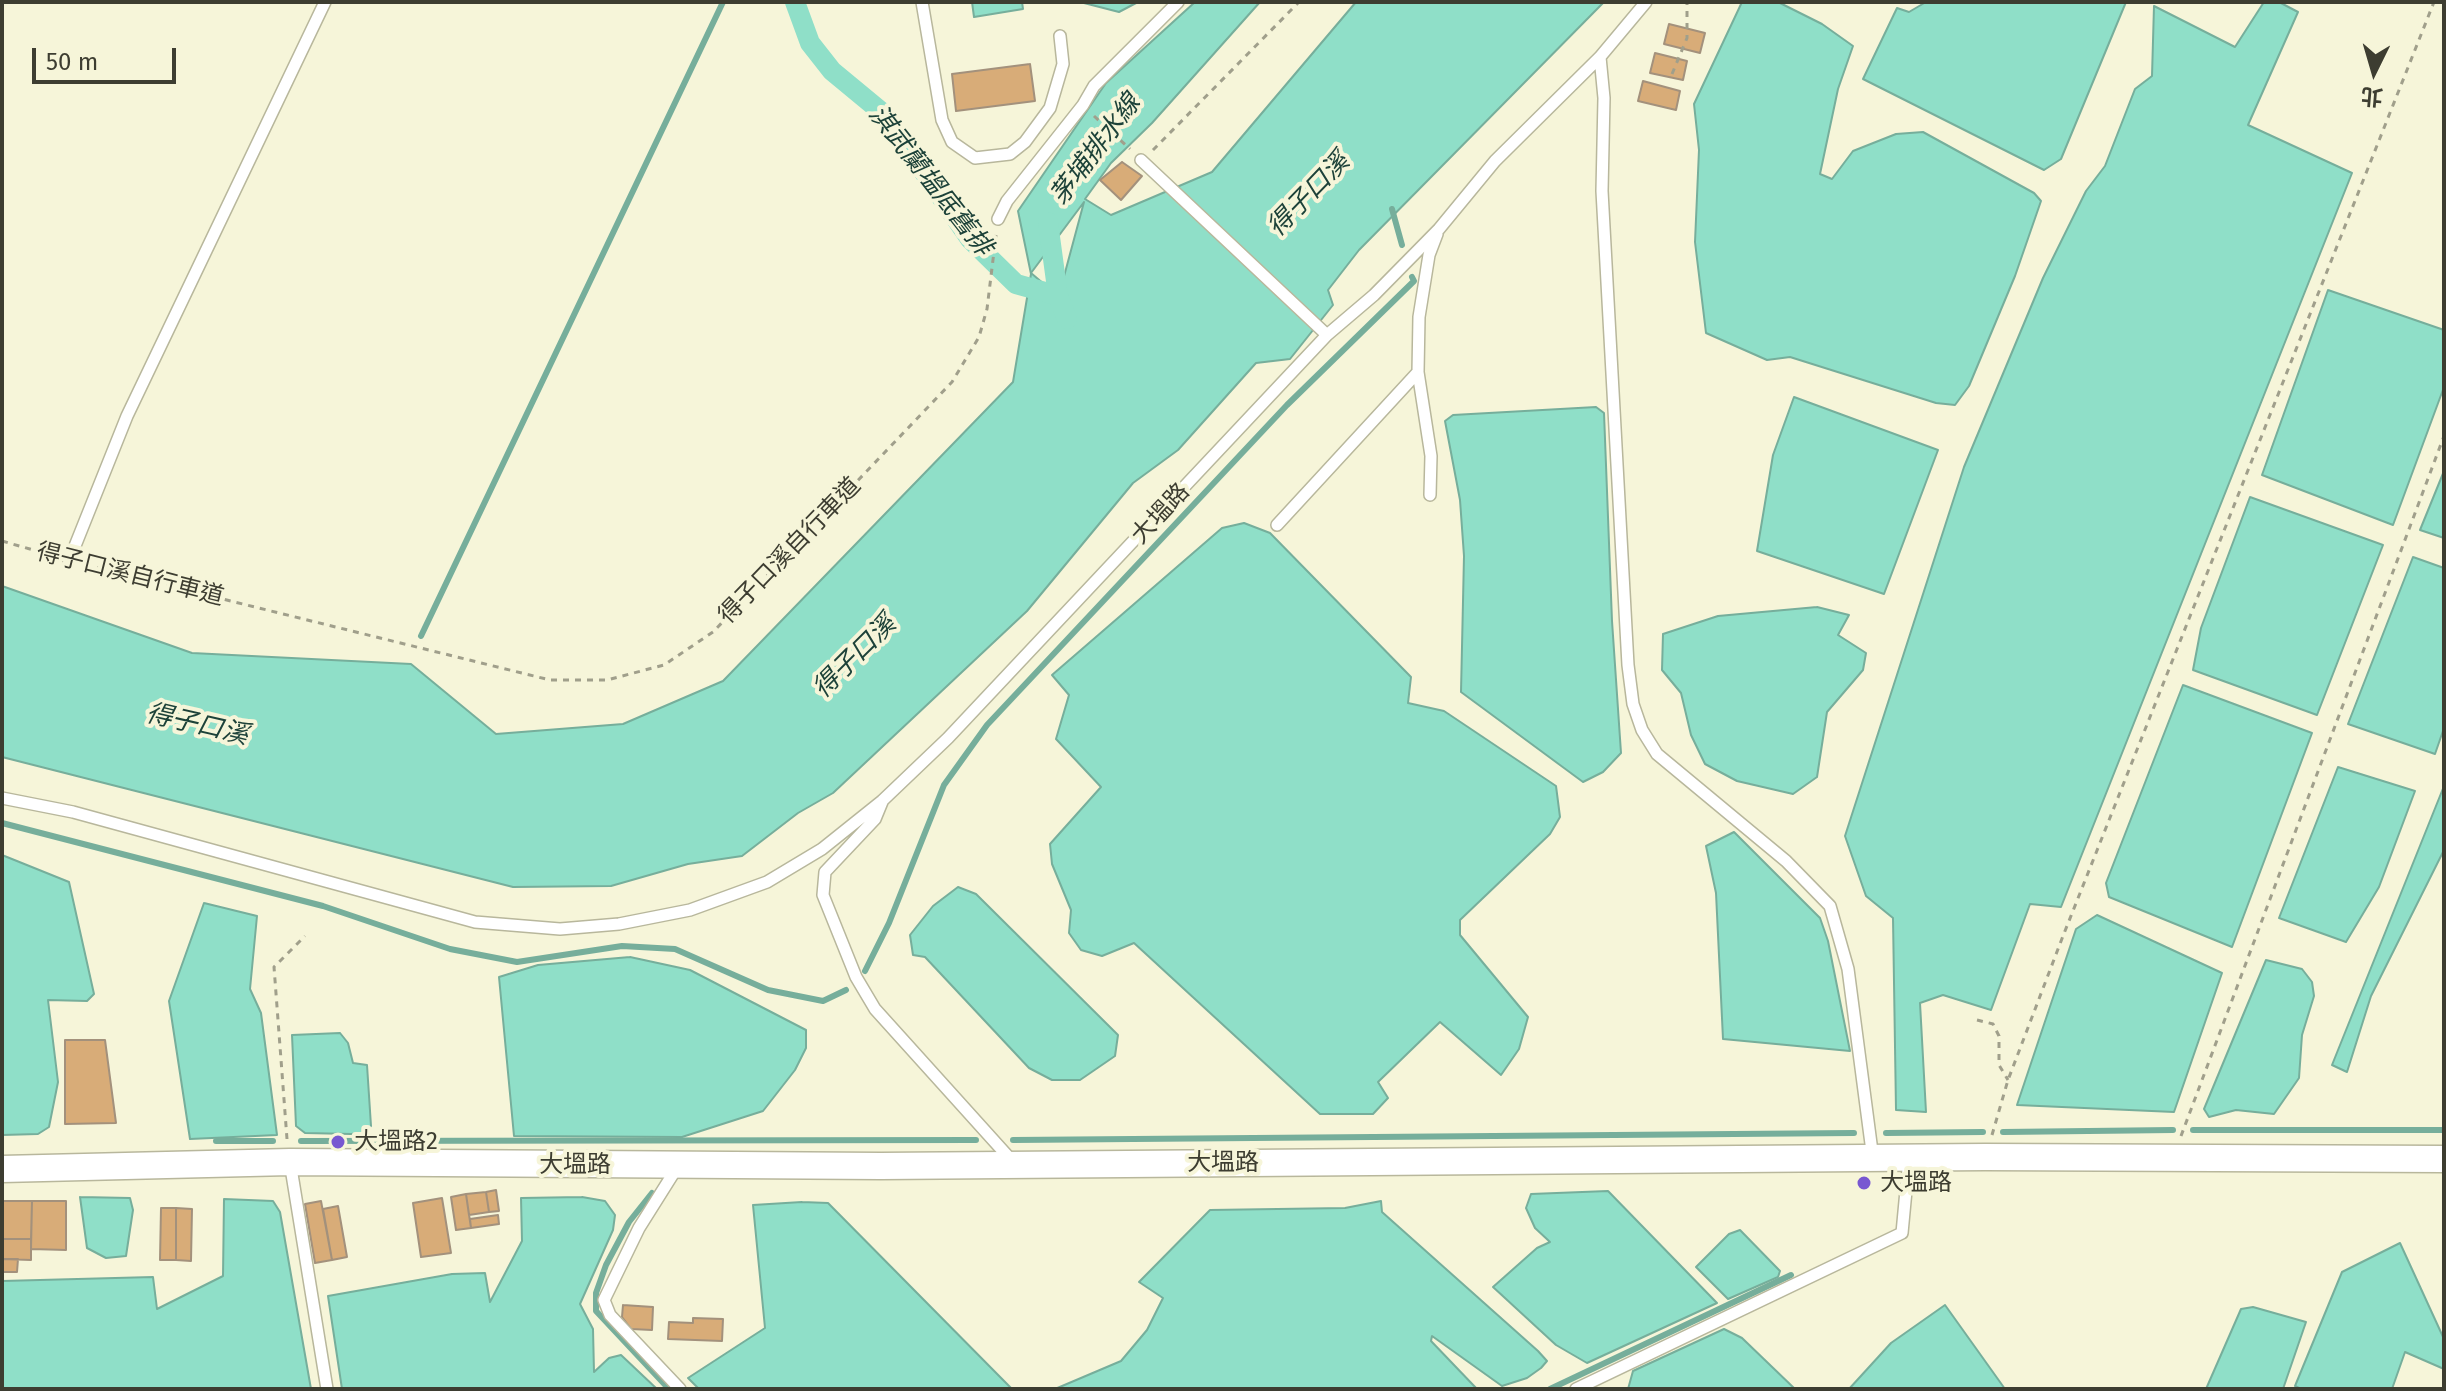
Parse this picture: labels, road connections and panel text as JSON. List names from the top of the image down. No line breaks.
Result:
{"streets":{"street":["大塭路"],"path":["得子口溪自行車道"]},"water":["茅埔排水線","淇武蘭塭底舊排","得子口溪"],"places":["大塭路2","大塭路"],"scale_bar":"50 m","north":"bottom"}
